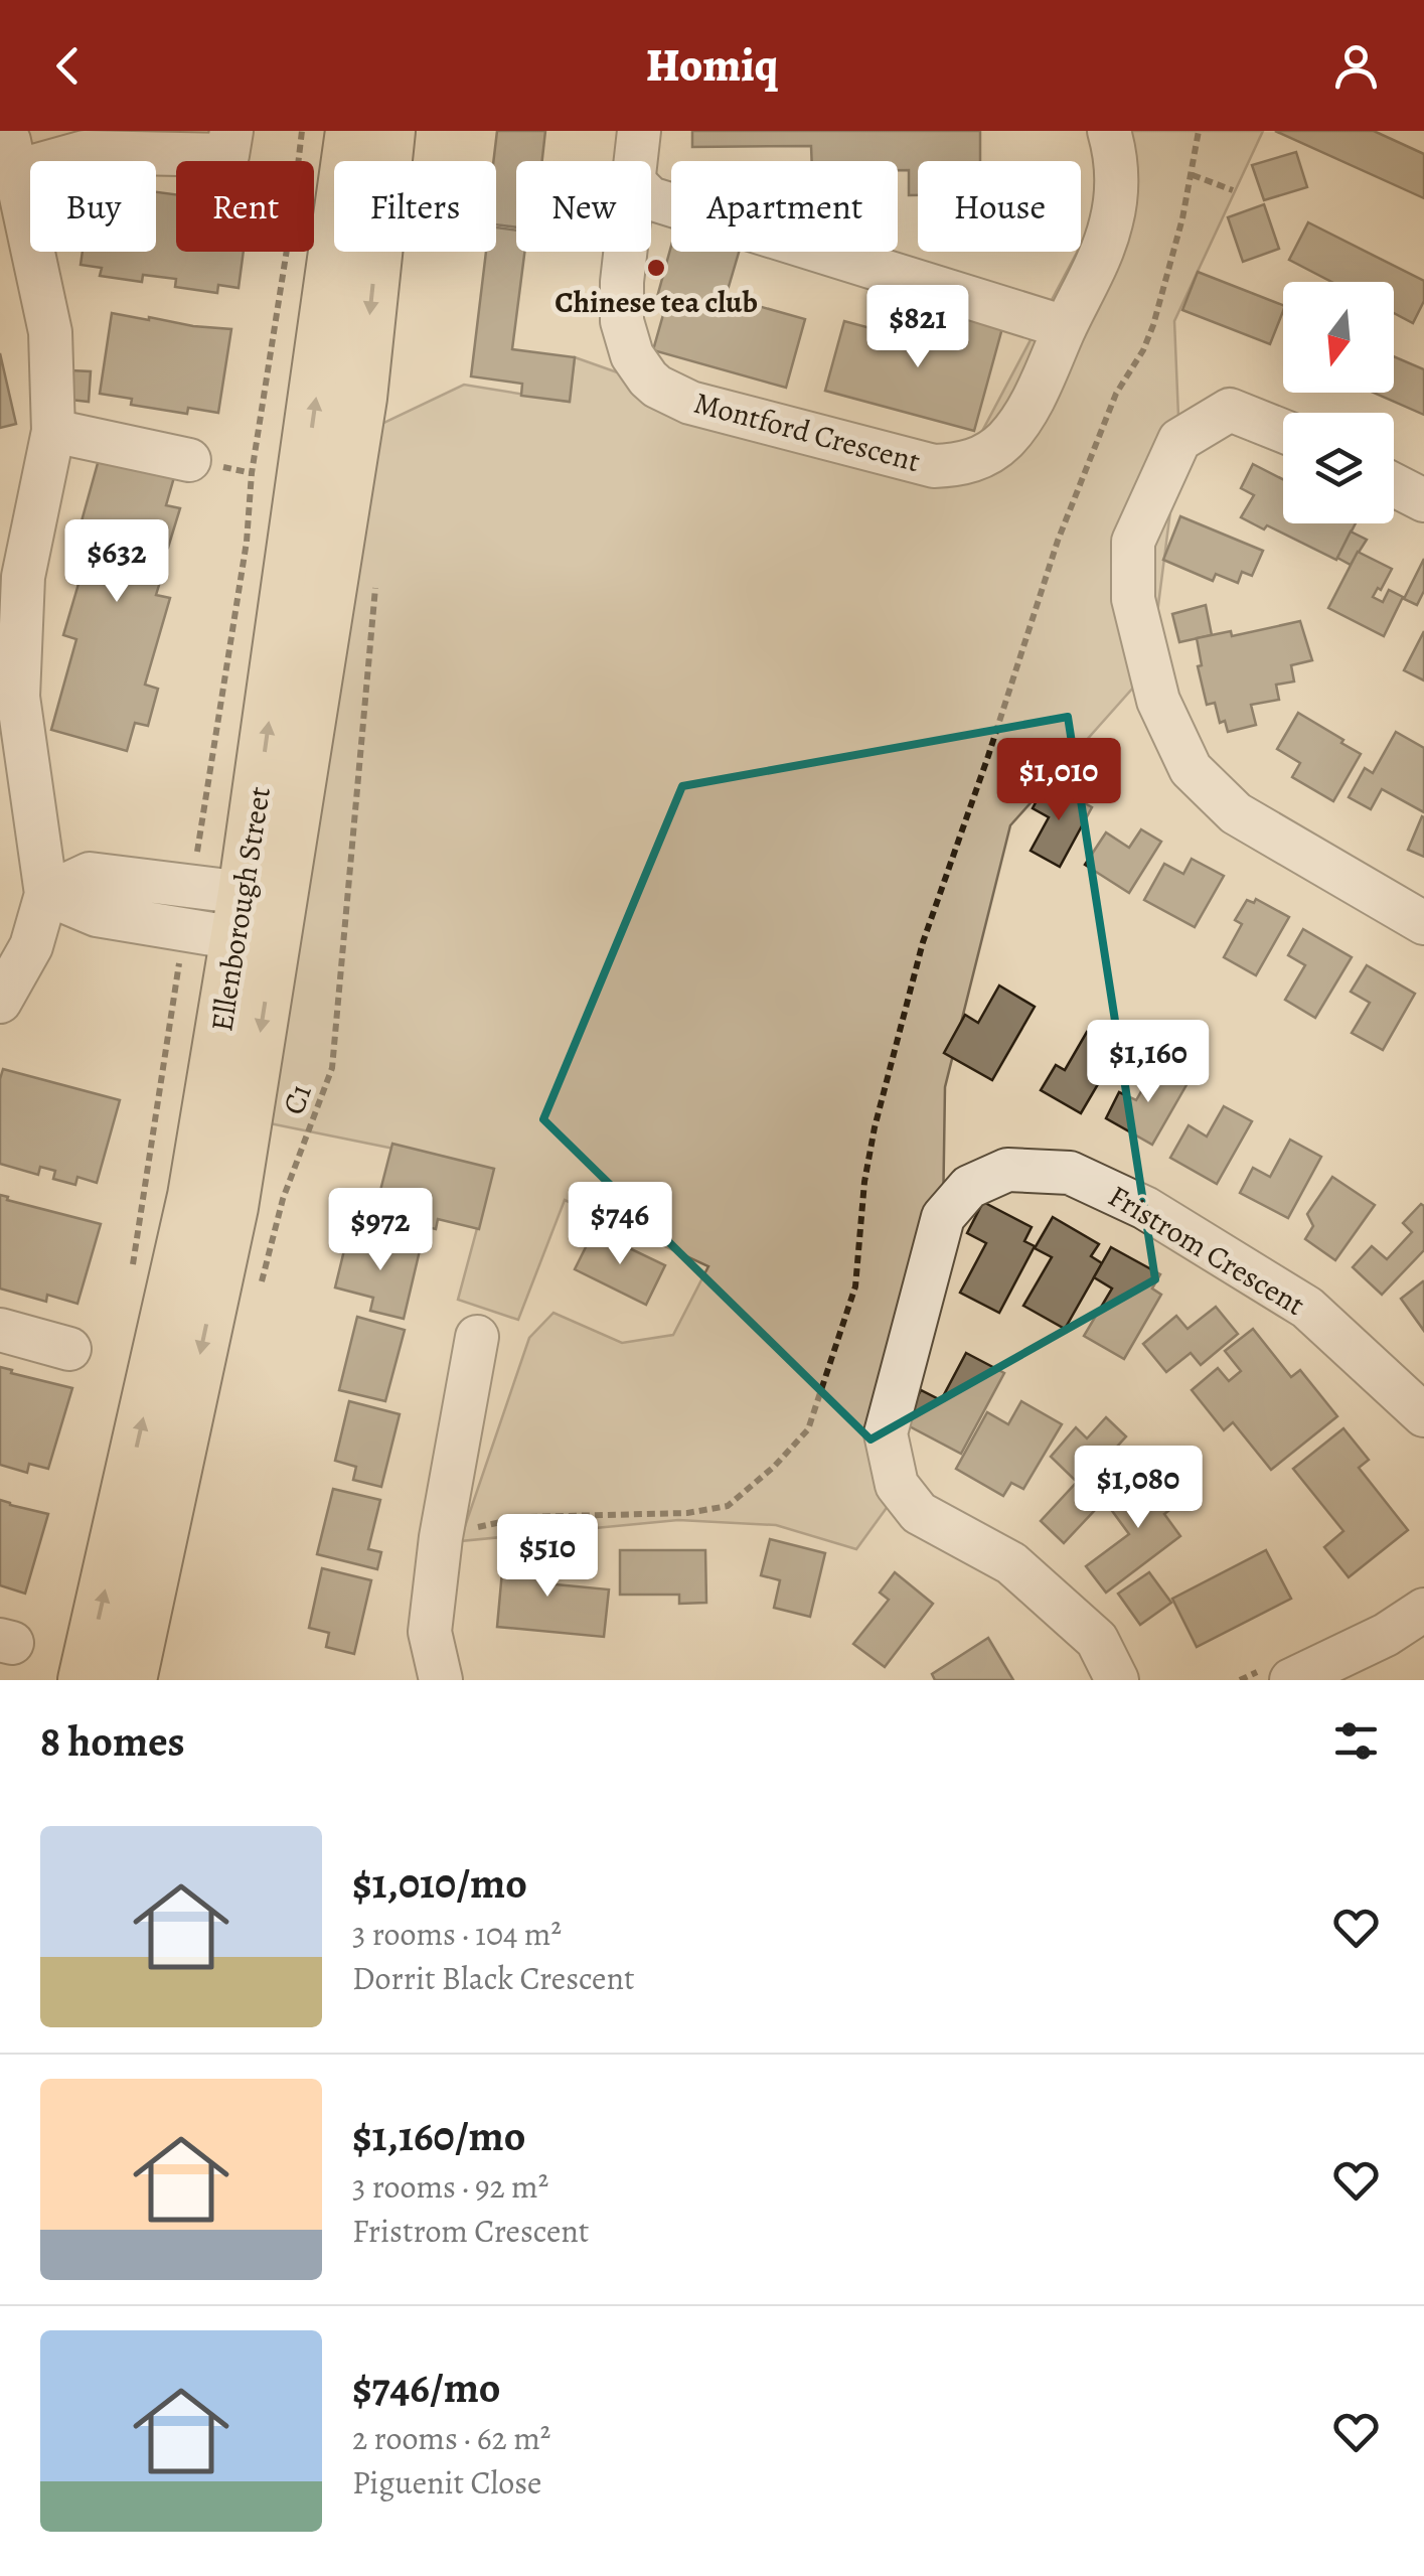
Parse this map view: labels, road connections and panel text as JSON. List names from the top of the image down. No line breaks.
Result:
{"streets":{"main road":["Ellenborough Street"],"street":["Montford Crescent","Fristrom Crescent"],"path":["C1"]},"places":["Chinese tea club"],"north":"bottom","page":{"header":"Homiq","chip":["Buy","Rent","Filters","New","Apartment","House"],"price":["$821","$632","$1,010","$1,160","$746","$972","$1,080","$510"],"heading":"8 homes","list":[{"name":"$1,010/mo","note":"3 rooms · 104 m² · Dorrit Black Crescent"},{"name":"$1,160/mo","note":"3 rooms · 92 m² · Fristrom Crescent"},{"name":"$746/mo","note":"2 rooms · 62 m² · Piguenit Close"}]}}
